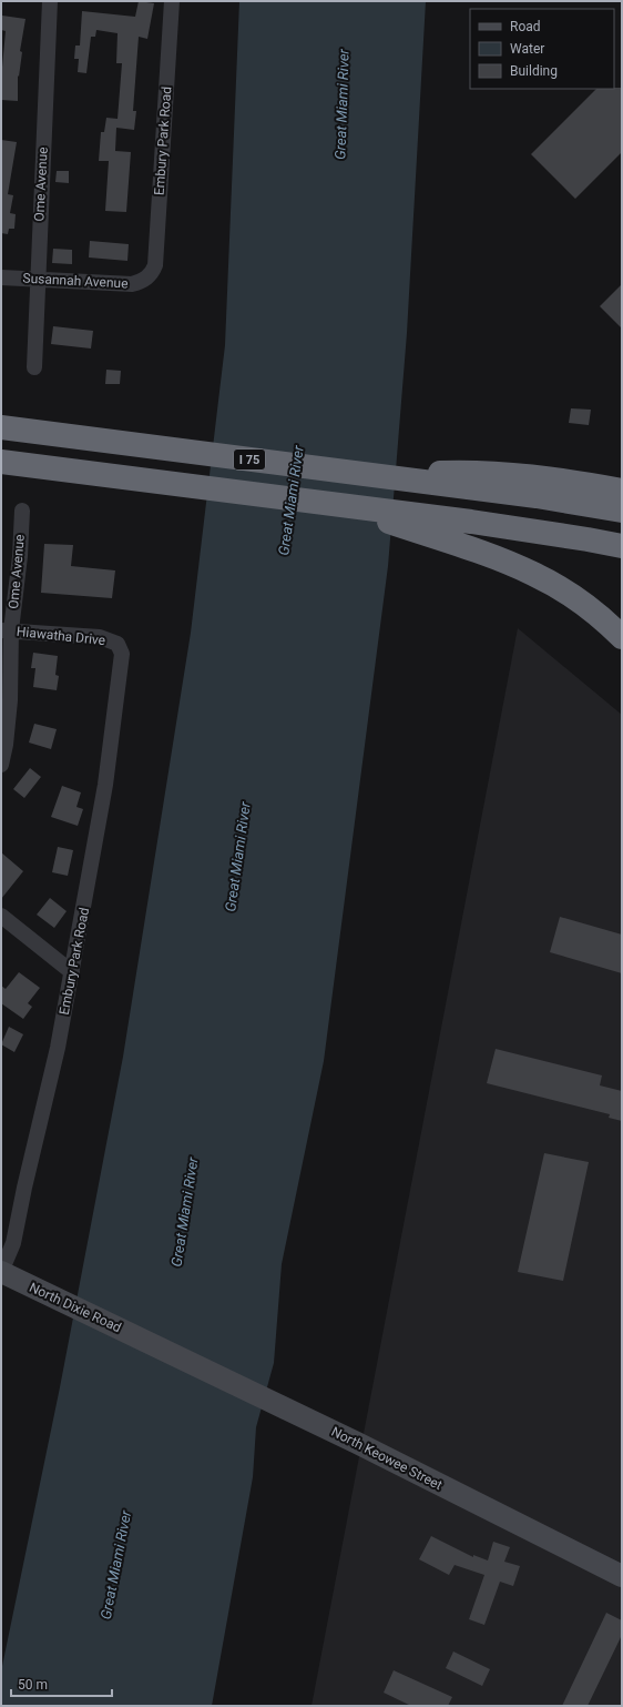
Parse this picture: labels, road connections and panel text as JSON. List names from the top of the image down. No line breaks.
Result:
{"streets":{"highway":["I 75"],"main road":["North Dixie Road","North Keowee Street"],"street":["Embury Park Road","Ome Avenue","Susannah Avenue","Hiawatha Drive"]},"crossings":[["Embury Park Road","Susannah Avenue"],["Embury Park Road","Hiawatha Drive"],["Embury Park Road","North Dixie Road"],["Ome Avenue","Susannah Avenue"],["Ome Avenue","Hiawatha Drive"],["North Dixie Road","North Keowee Street"]],"water":["Great Miami River"],"legend":["Road","Water","Building"],"scale_bar":"50 m"}
